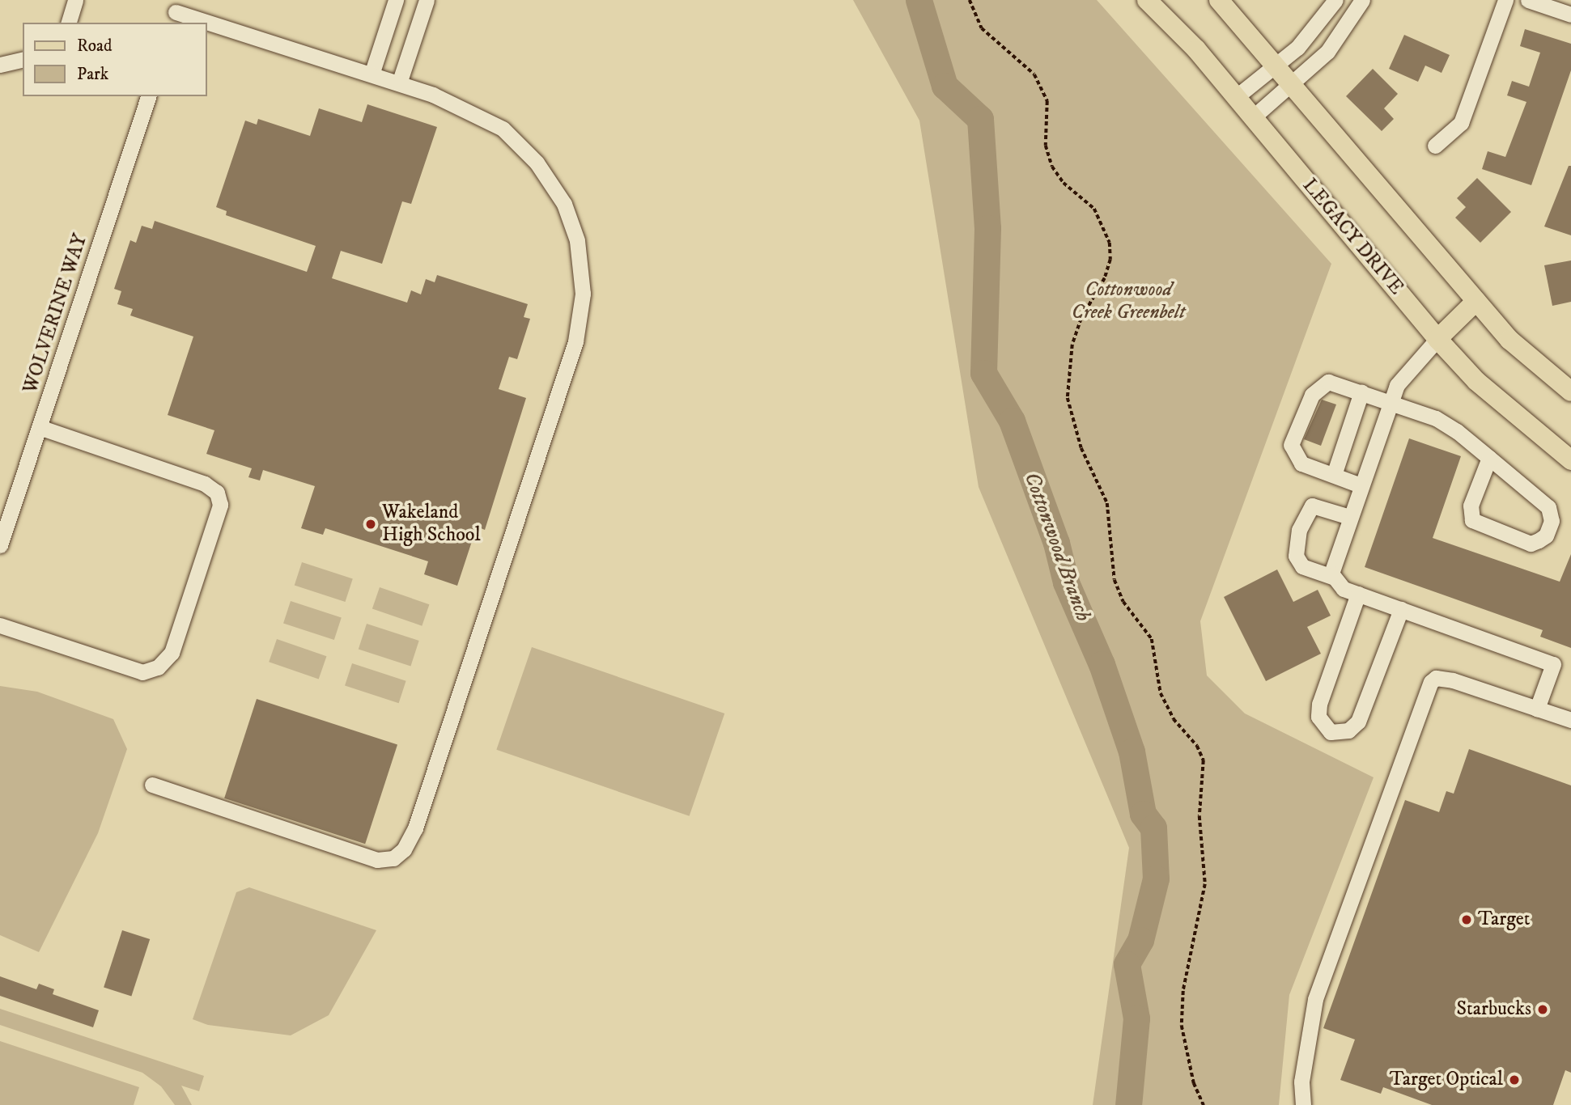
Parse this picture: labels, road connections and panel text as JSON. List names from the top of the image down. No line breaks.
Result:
{"streets":{"main road":["LEGACY DRIVE"],"street":["WOLVERINE WAY"]},"water":["Cottonwood Branch"],"parks":["Cottonwood Creek Greenbelt"],"places":["Wakeland High School","Target","Starbucks","Target Optical"],"legend":["Road","Park"]}
